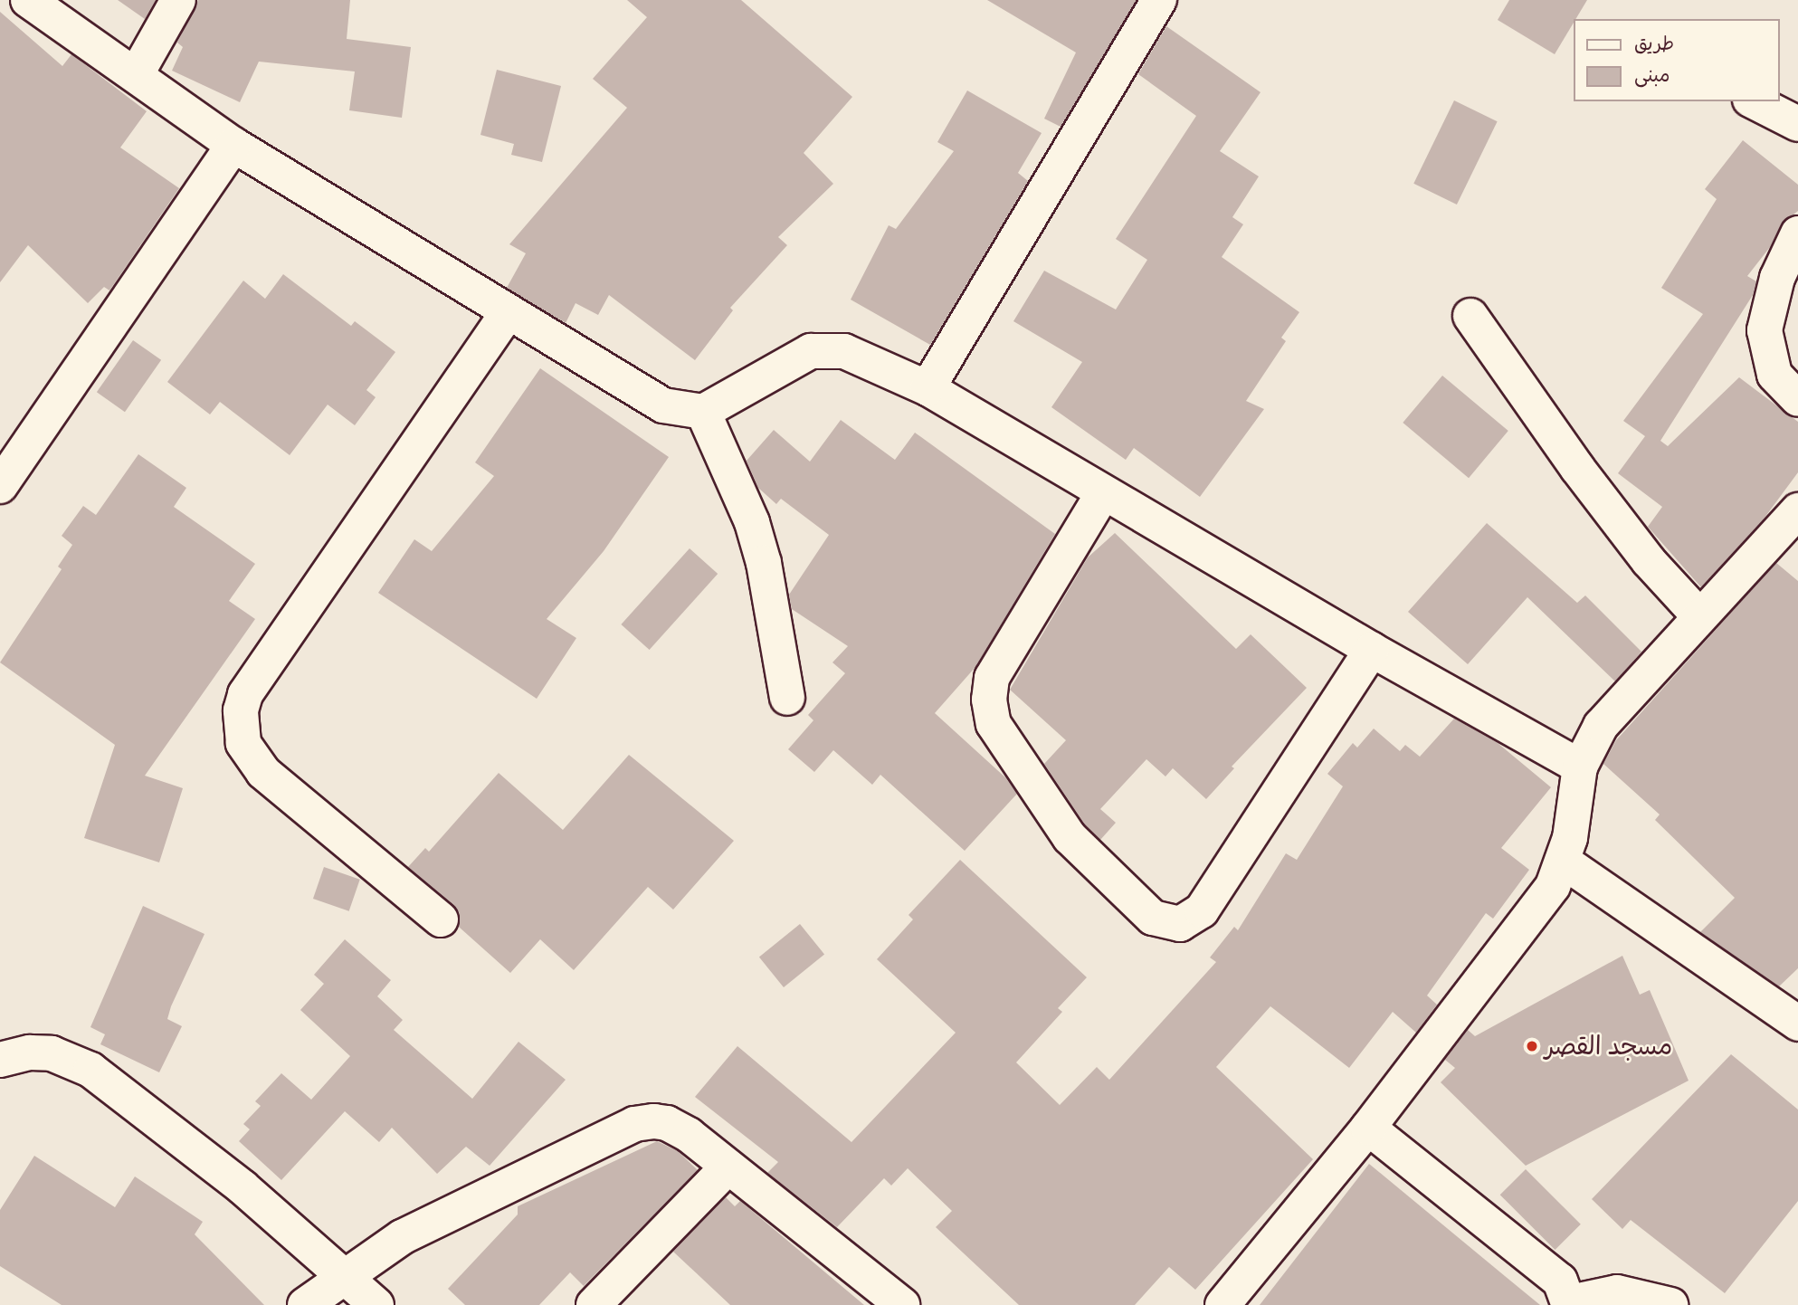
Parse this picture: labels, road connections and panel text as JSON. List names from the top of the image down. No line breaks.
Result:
{"places":["مسجد القصر"],"legend":["طريق","مبنى"]}
